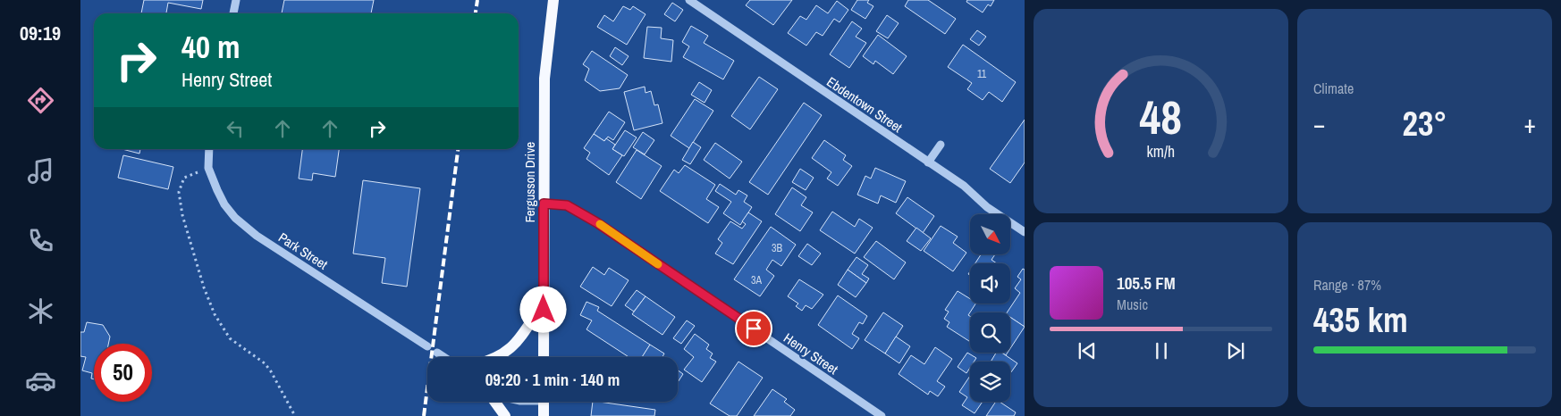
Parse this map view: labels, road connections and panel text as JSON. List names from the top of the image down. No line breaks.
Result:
{"streets":{"main road":["Fergusson Drive"],"street":["Ebdentown Street","Park Street","Henry Street"]},"crossings":[["Fergusson Drive","Henry Street"]],"house_numbers":["11","3B","3A"],"north":"bottom right","page":{"tabs":"09:19","tile":["Climate",["Range · 87%","435 km"]],"turn":["40 m","Henry Street"],"heat":["−","23°","+"],"song":["105.5 FM","Music"],"limit":"50","trip":"09:20 · 1 min · 140 m","gauge":["48","km/h"]}}
